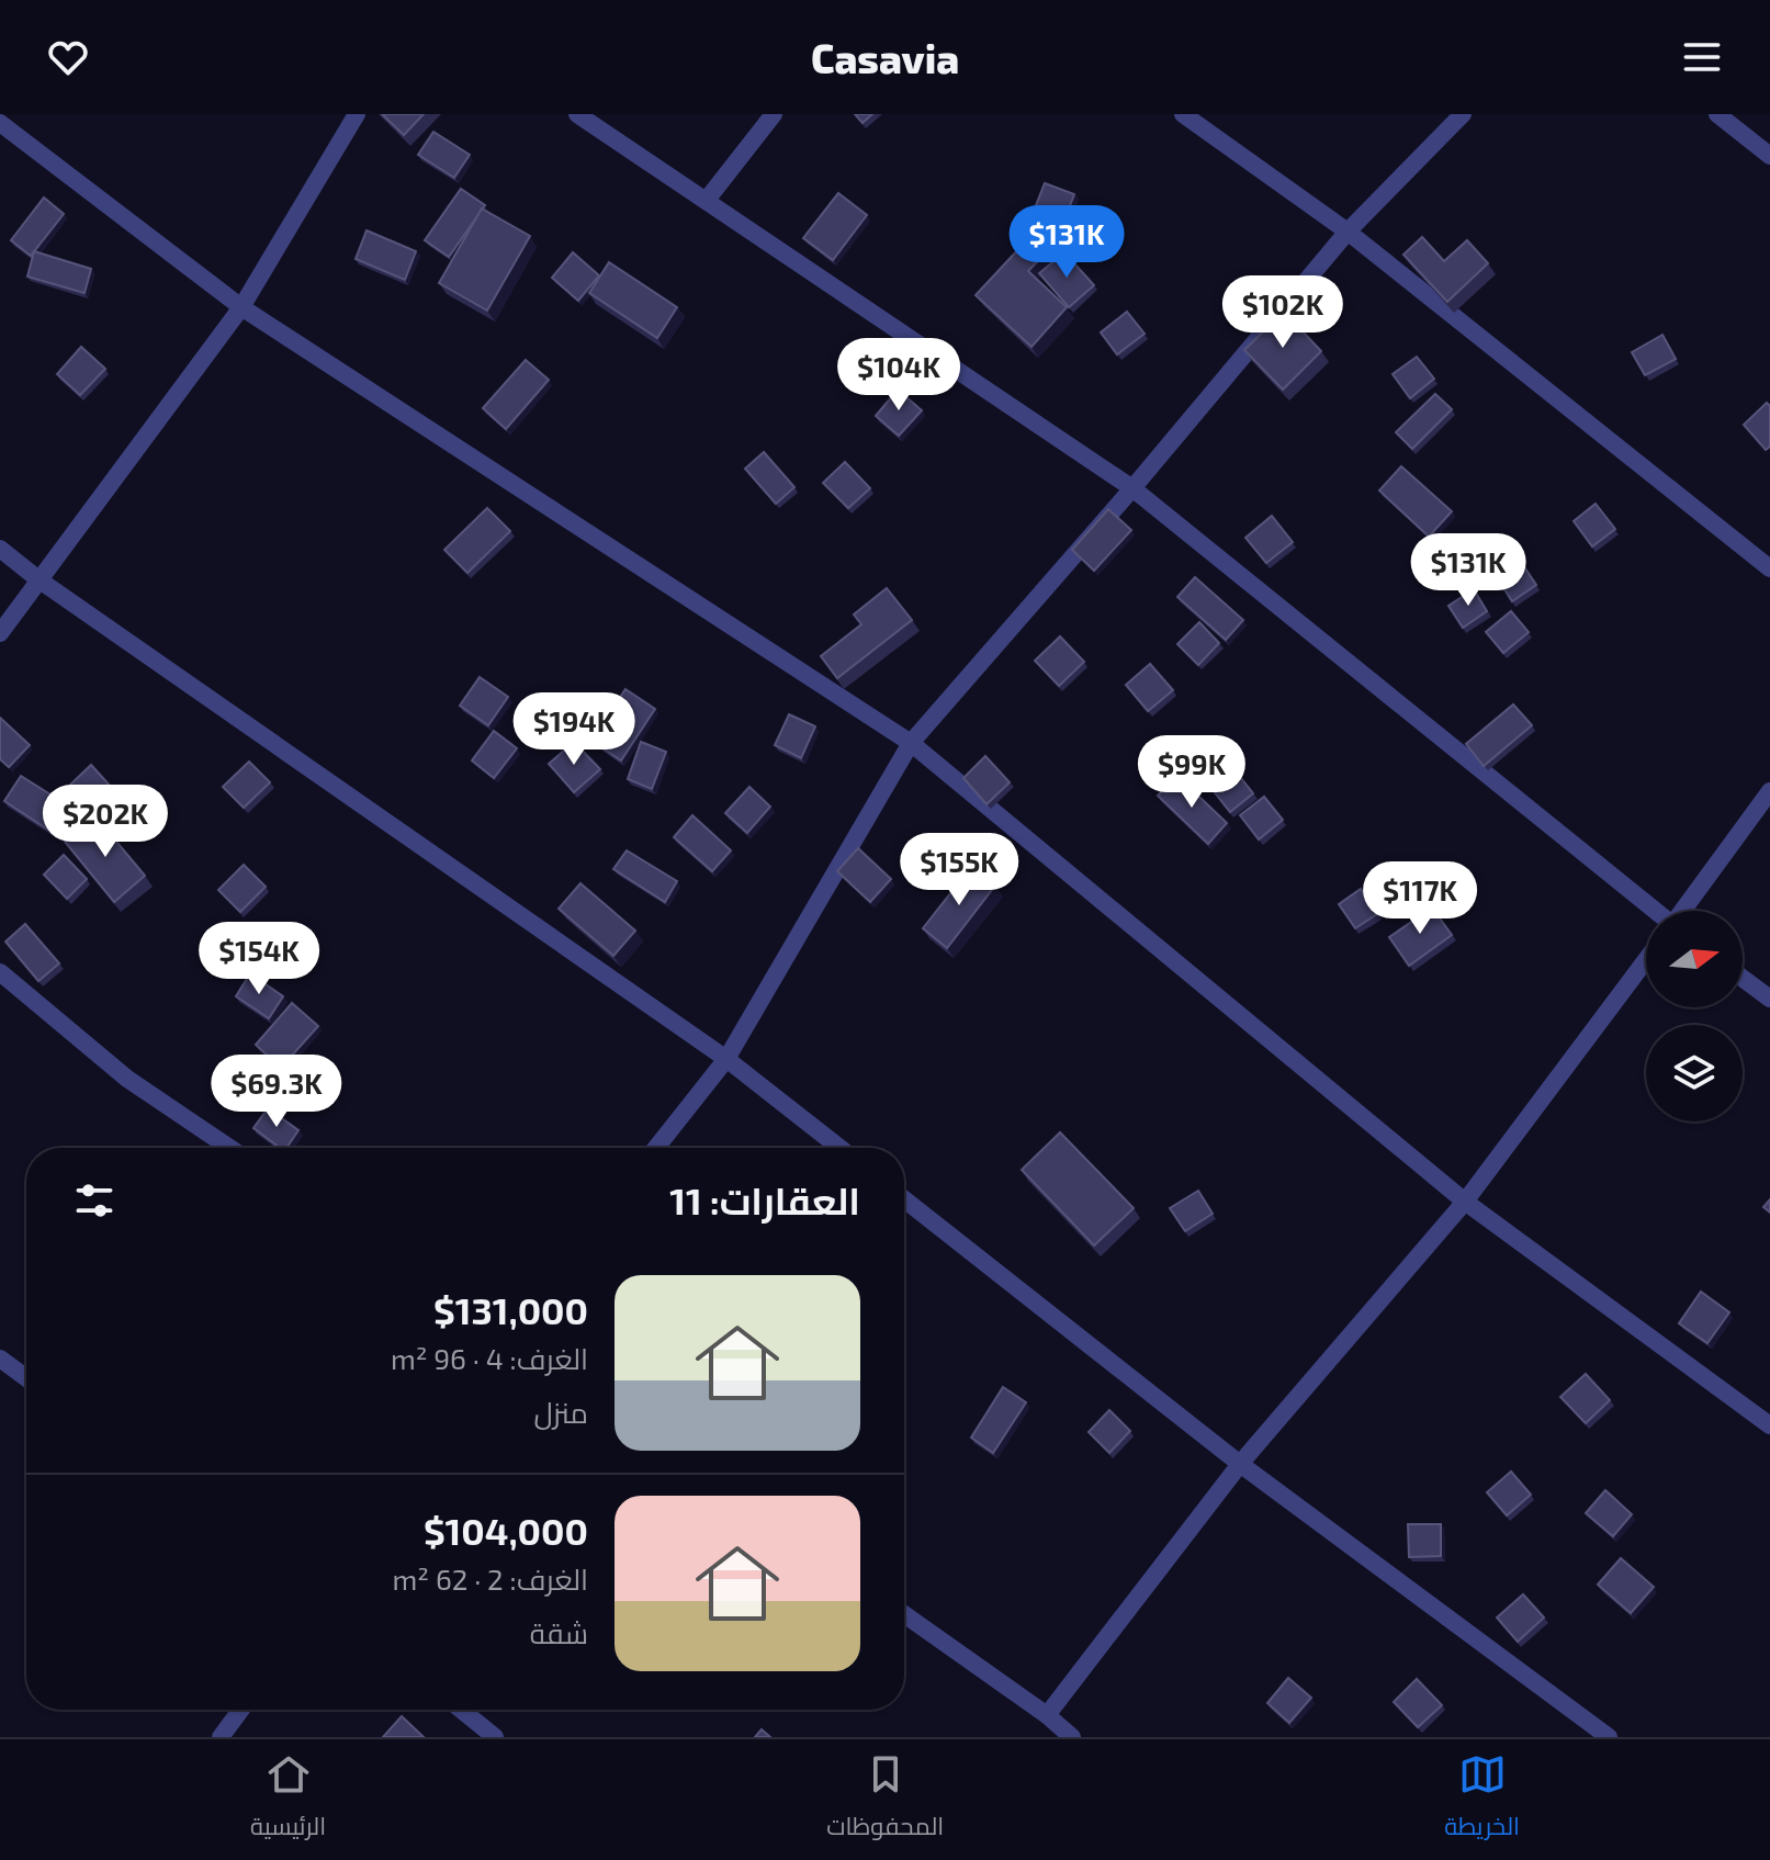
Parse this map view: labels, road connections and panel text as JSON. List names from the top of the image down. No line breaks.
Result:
{"north":"right","page":{"header":"Casavia","price":["$131K","$102K","$104K","$131K","$194K","$99K","$202K","$155K","$117K","$154K","$69.3K"],"heading":"العقارات: 11","list":[{"name":"$131,000","note":"الغرف: 4 · 96 m² · منزل"},{"name":"$104,000","note":"الغرف: 2 · 62 m² · شقة"}],"tabs":["الخريطة","المحفوظات","الرئيسية"]}}
